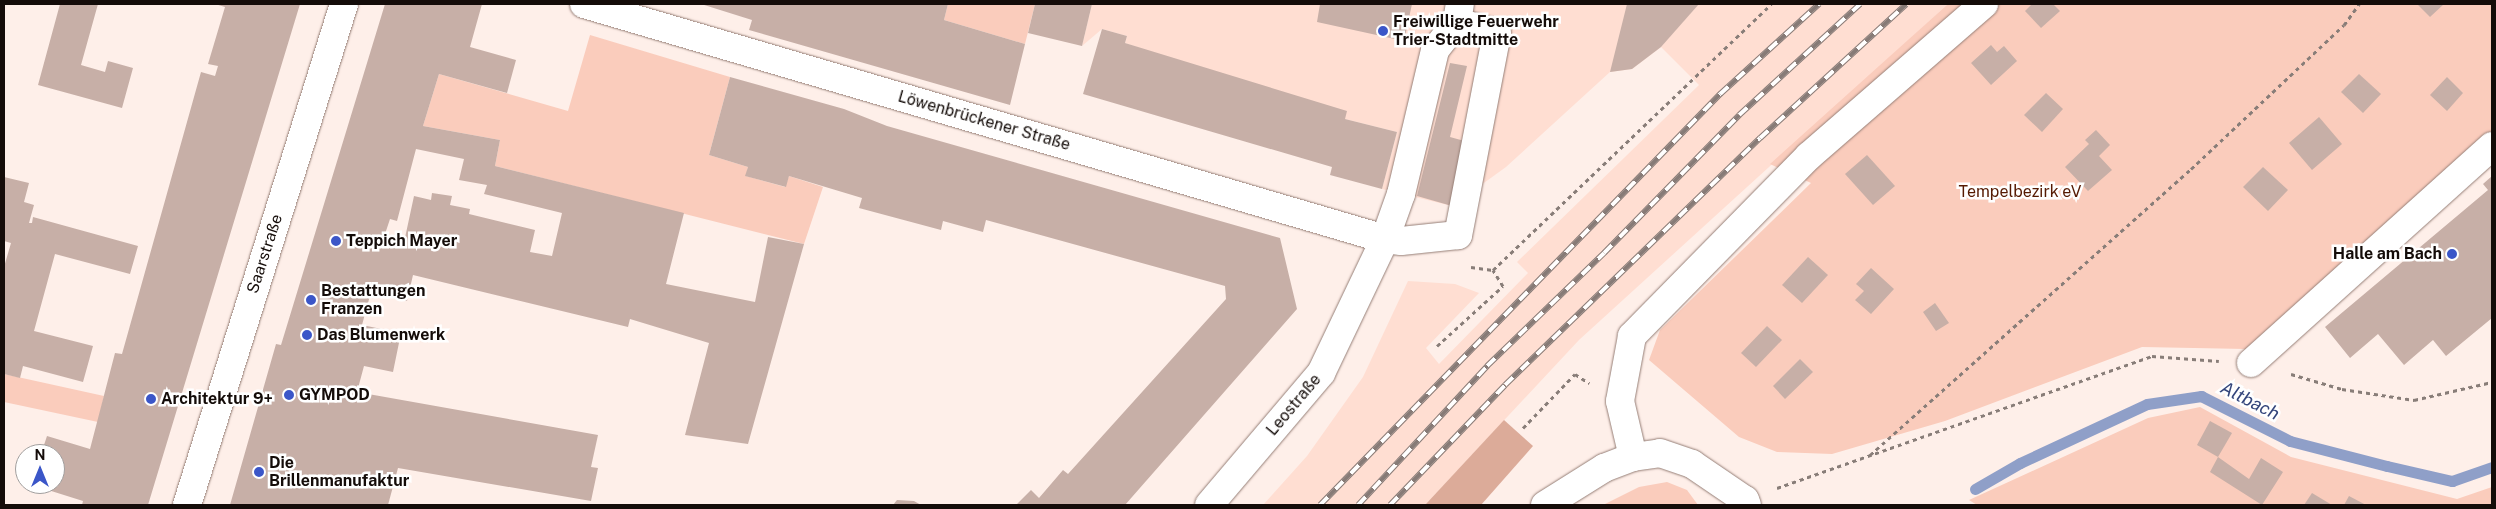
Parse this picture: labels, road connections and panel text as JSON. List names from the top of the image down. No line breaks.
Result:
{"streets":{"street":["Löwenbrückener Straße","Saarstraße","Leostraße"]},"crossings":[["Löwenbrückener Straße","Leostraße"]],"water":["Altbach"],"parks":["Tempelbezirk eV"],"places":["Freiwillige Feuerwehr Trier-Stadtmitte","Teppich Mayer","Halle am Bach","Bestattungen Franzen","Das Blumenwerk","GYMPOD","Architektur 9+","Die Brillenmanufaktur"],"north":"top"}
